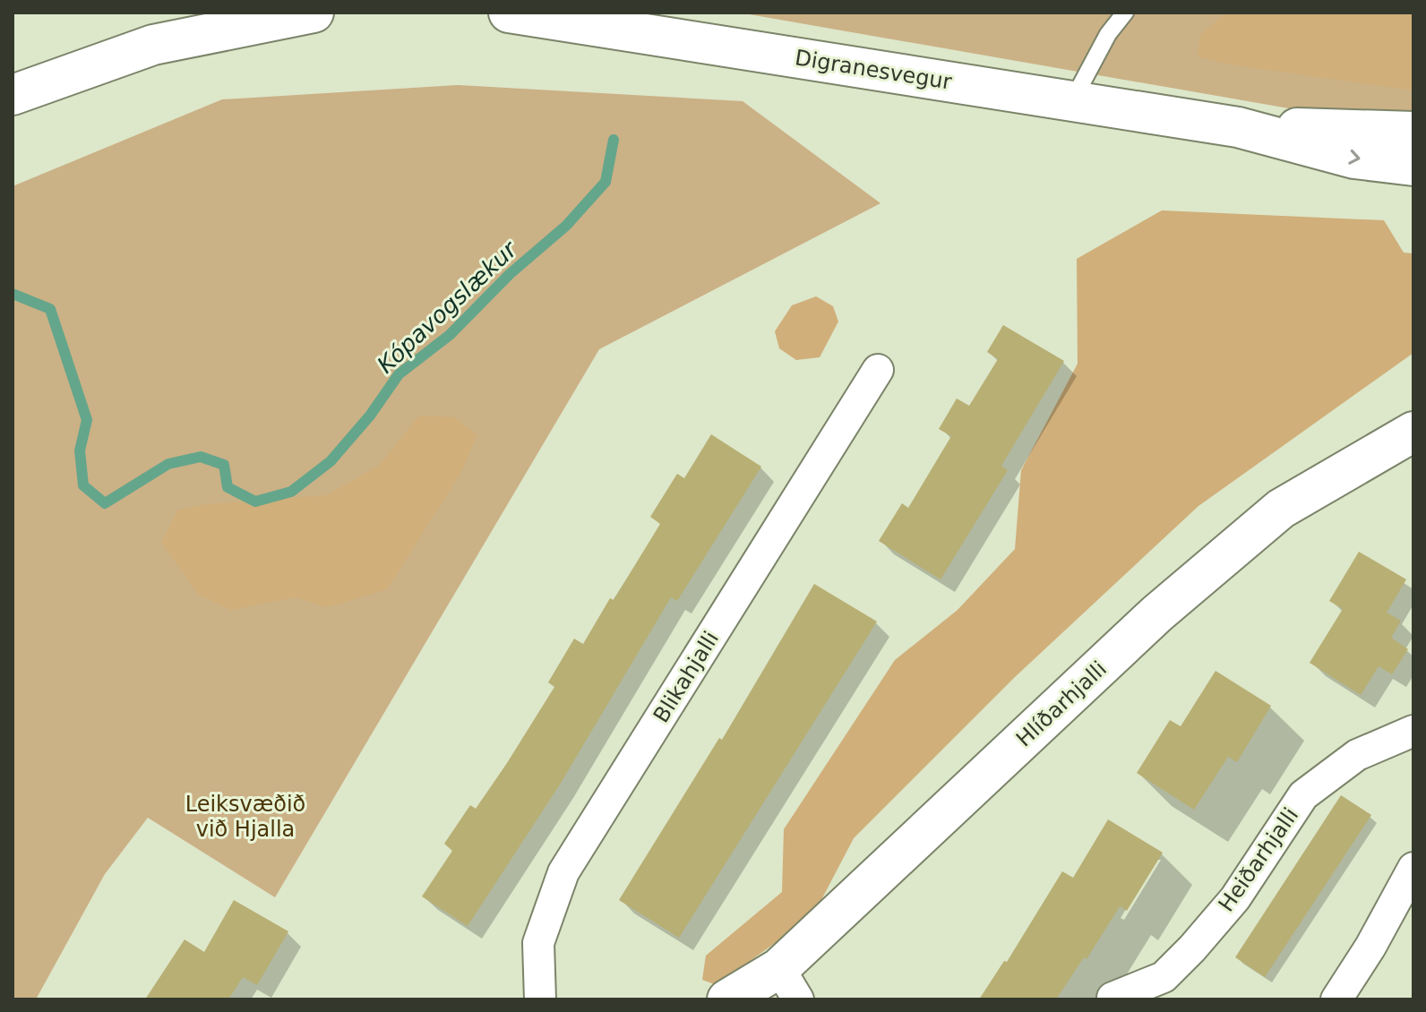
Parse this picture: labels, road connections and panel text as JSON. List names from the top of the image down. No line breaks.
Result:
{"streets":{"street":["Digranesvegur","Blikahjalli","Hlíðarhjalli","Heiðarhjalli"]},"water":["Kópavogslækur"],"parks":["Leiksvæðið við Hjalla"]}
